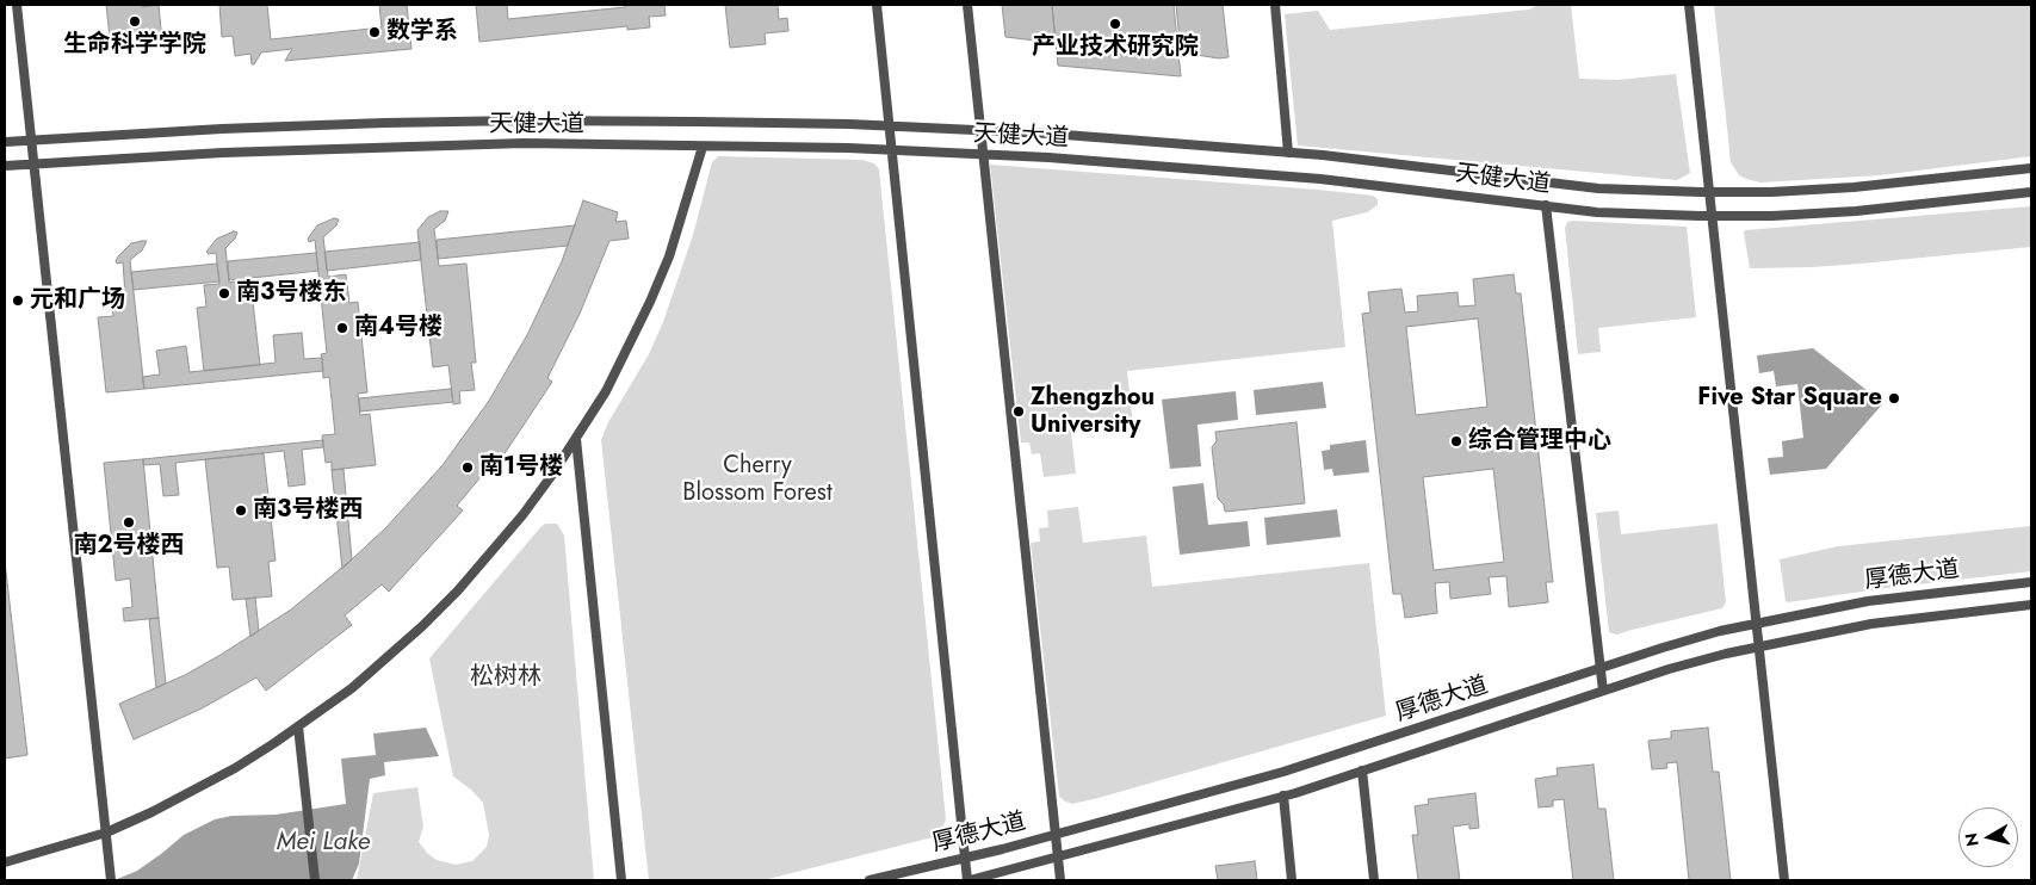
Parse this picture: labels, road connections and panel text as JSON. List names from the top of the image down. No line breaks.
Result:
{"streets":{"lane":["天健大道","厚德大道"]},"water":["Mei Lake"],"parks":["Cherry Blossom Forest","松树林"],"places":["生命科学学院","产业技术研究院","数学系","南3号楼东","元和广场","南4号楼","Five Star Square","Zhengzhou University","综合管理中心","南1号楼","南3号楼西","南2号楼西"],"north":"left"}
